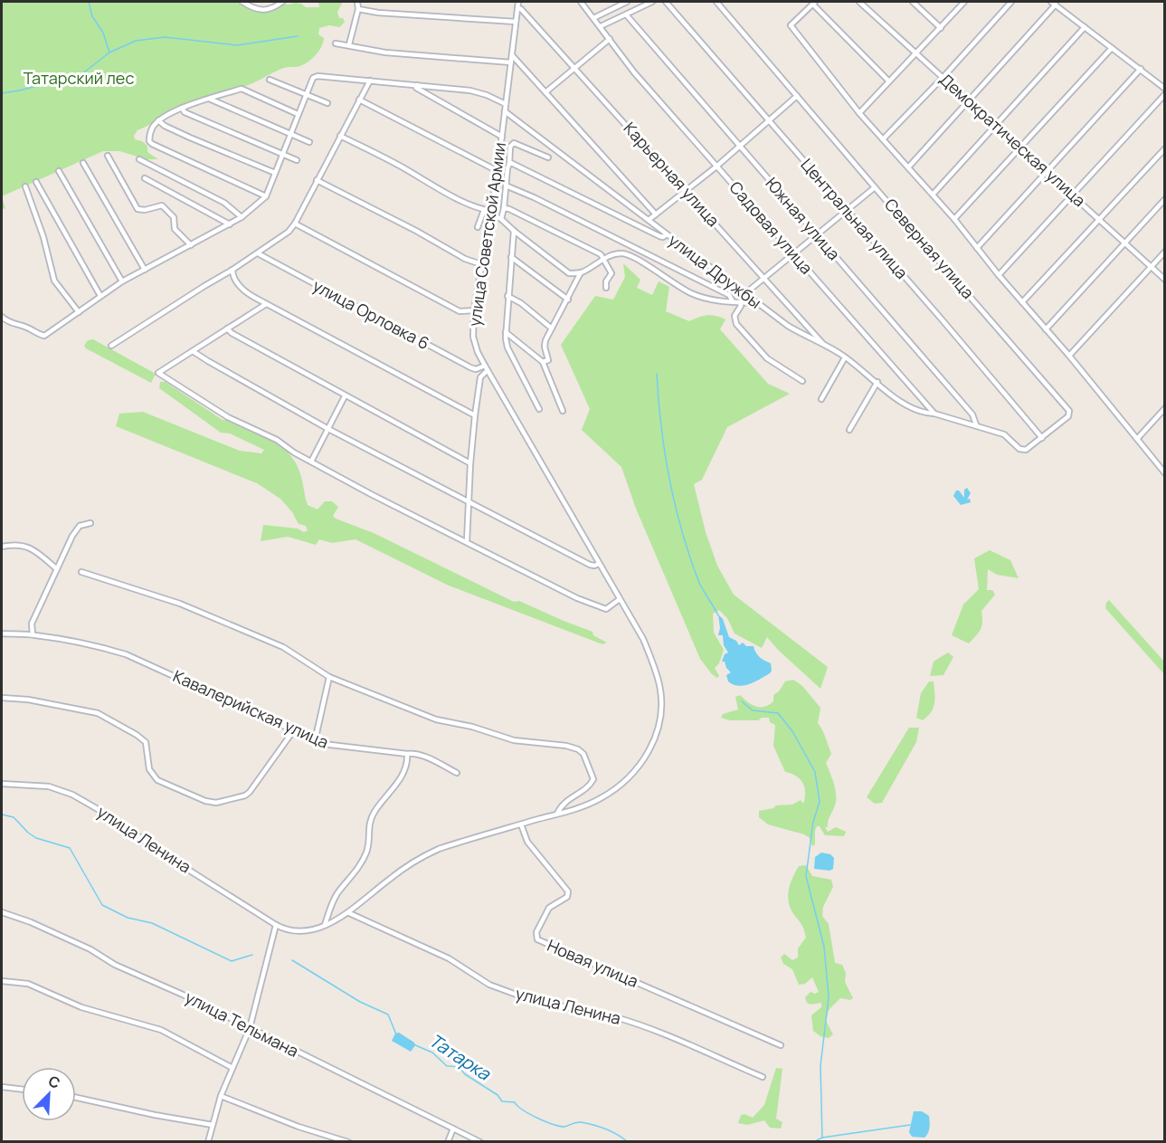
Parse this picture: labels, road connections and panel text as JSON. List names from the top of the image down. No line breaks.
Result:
{"streets":{"street":["Демократическая улица","Карьерная улица","Южная улица","Центральная улица","Садовая улица","улица Советской Армии","Северная улица","улица Дружбы","улица Орловка 6","Кавалерийская улица","улица Ленина","Новая улица","улица Тельмана"]},"crossings":[["Карьерная улица","улица Советской Армии"],["Карьерная улица","улица Дружбы"],["Южная улица","Северная улица"],["Центральная улица","Северная улица"],["Садовая улица","улица Дружбы"],["улица Советской Армии","улица Дружбы"],["улица Советской Армии","улица Ленина"],["улица Советской Армии","Новая улица"]],"water":["Татарка"],"parks":["Татарский лес"],"north":"top right"}
